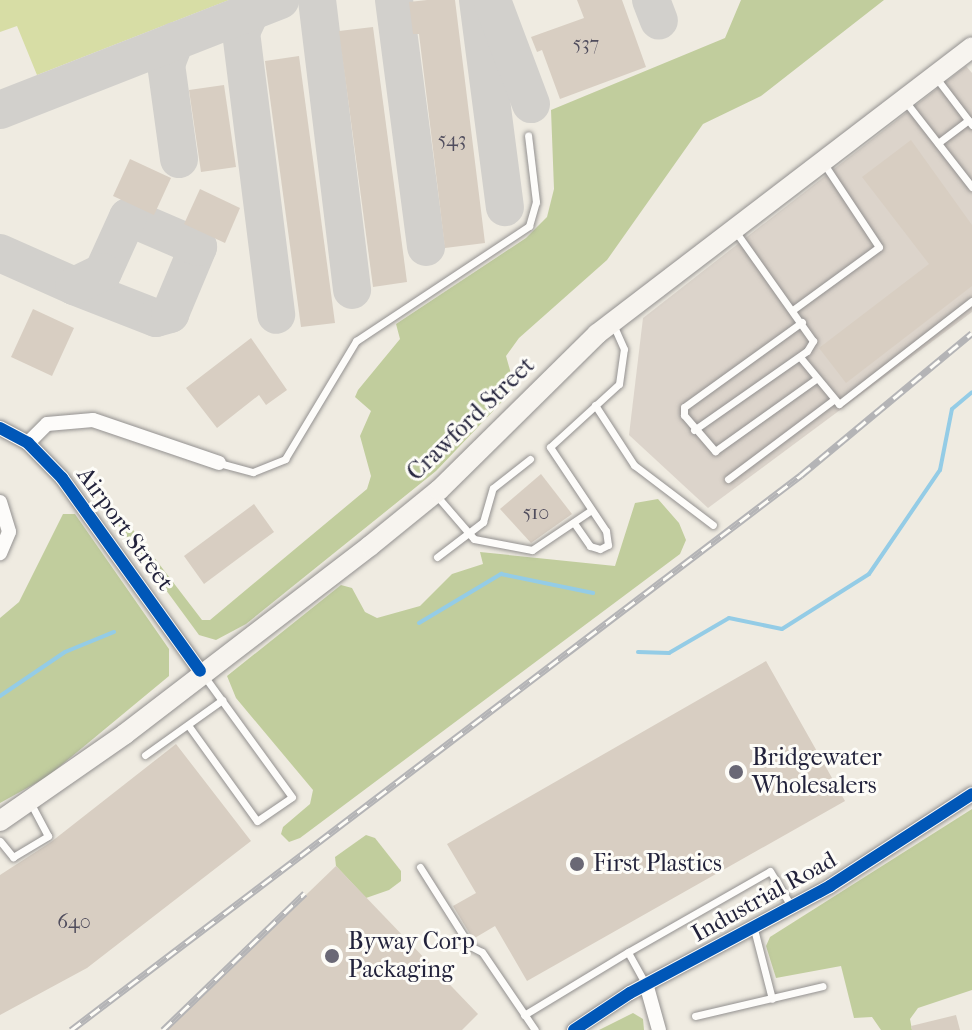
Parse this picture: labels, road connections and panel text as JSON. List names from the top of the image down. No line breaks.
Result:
{"streets":{"main road":["Crawford Street"],"street":["Airport Street","Industrial Road"]},"crossings":[["Crawford Street","Airport Street"]],"places":["Bridgewater Wholesalers","First Plastics","Byway Corp Packaging"],"house_numbers":["537","543","510","640"]}
